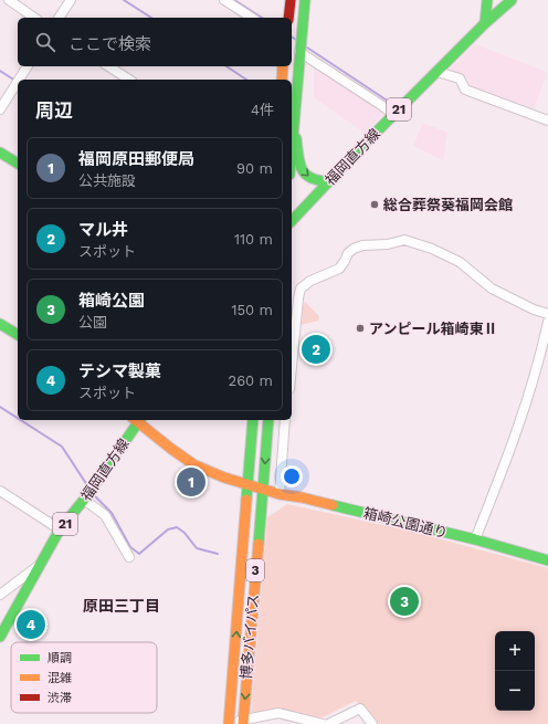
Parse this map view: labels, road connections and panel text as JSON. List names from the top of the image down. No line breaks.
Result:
{"streets":{"main road":["21","福岡直方線","箱崎公園通り","3","博多バイパス"]},"crossings":[["箱崎公園通り","博多バイパス"]],"districts":["原田三丁目"],"places":["総合葬祭葵福岡会館","アンピール箱崎東Ⅱ"],"legend":["順調","混雑","渋滞"],"page":{"search":"ここで検索","heading":["周辺","4件"],"list":[{"mark":"1","name":"福岡原田郵便局","note":"公共施設","value":"90 m"},{"mark":"2","name":"マル井","note":"スポット","value":"110 m"},{"mark":"3","name":"箱崎公園","note":"公園","value":"150 m"},{"mark":"4","name":"テシマ製菓","note":"スポット","value":"260 m"}],"pins":["2","1","3","4"],"map_buttons":["+","−"]}}
